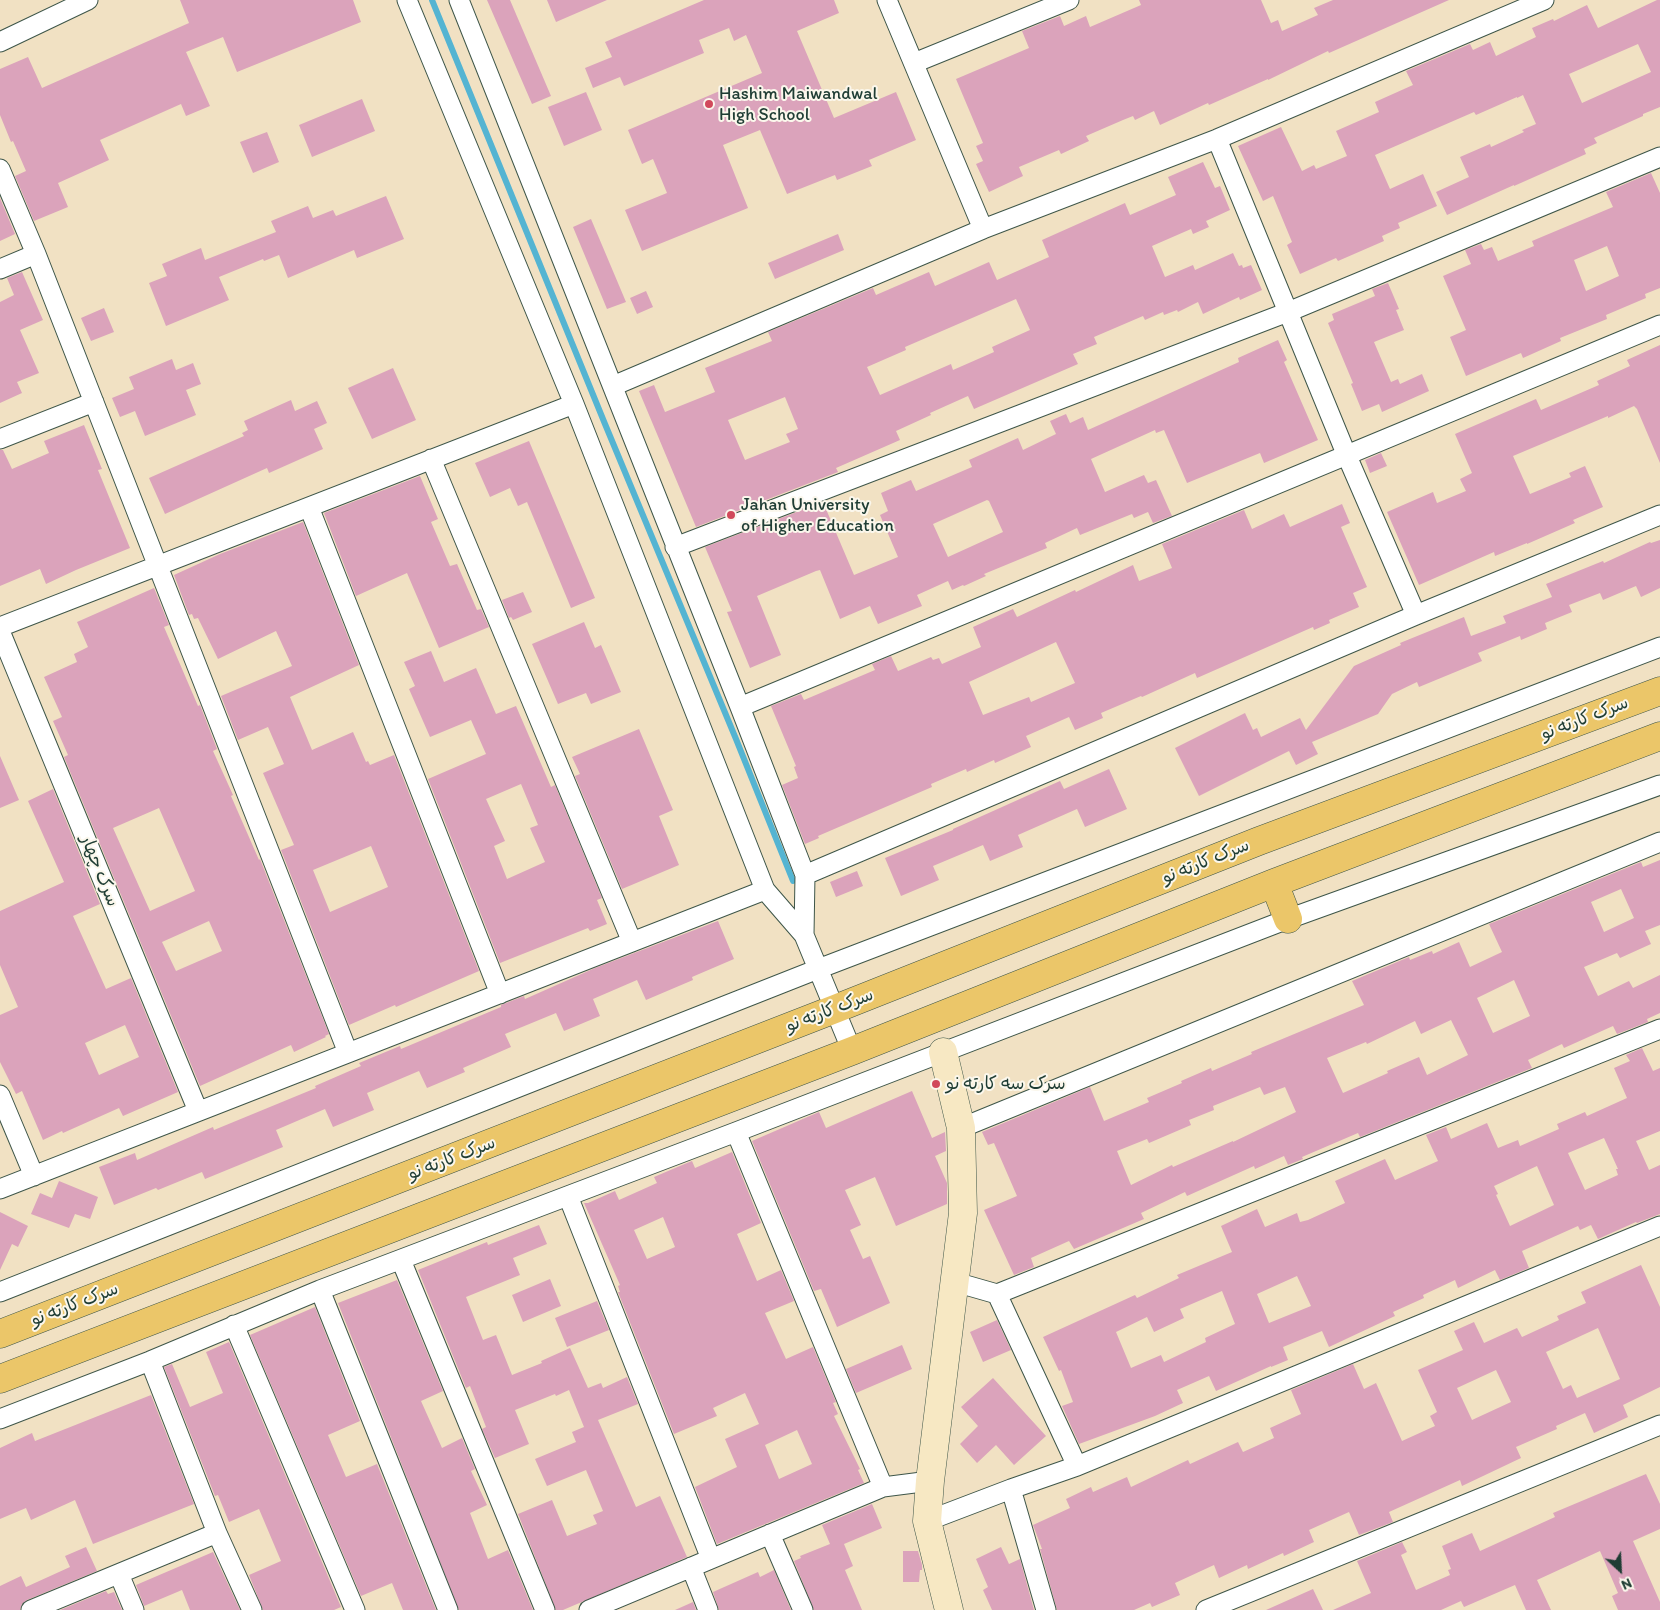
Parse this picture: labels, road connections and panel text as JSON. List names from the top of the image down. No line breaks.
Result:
{"streets":{"highway":["سرک کارته نو"],"street":["سرک چهار"]},"places":["Hashim Maiwandwal High School","Jahan University of Higher Education","سرک سه کارته نو"],"north":"bottom right"}
